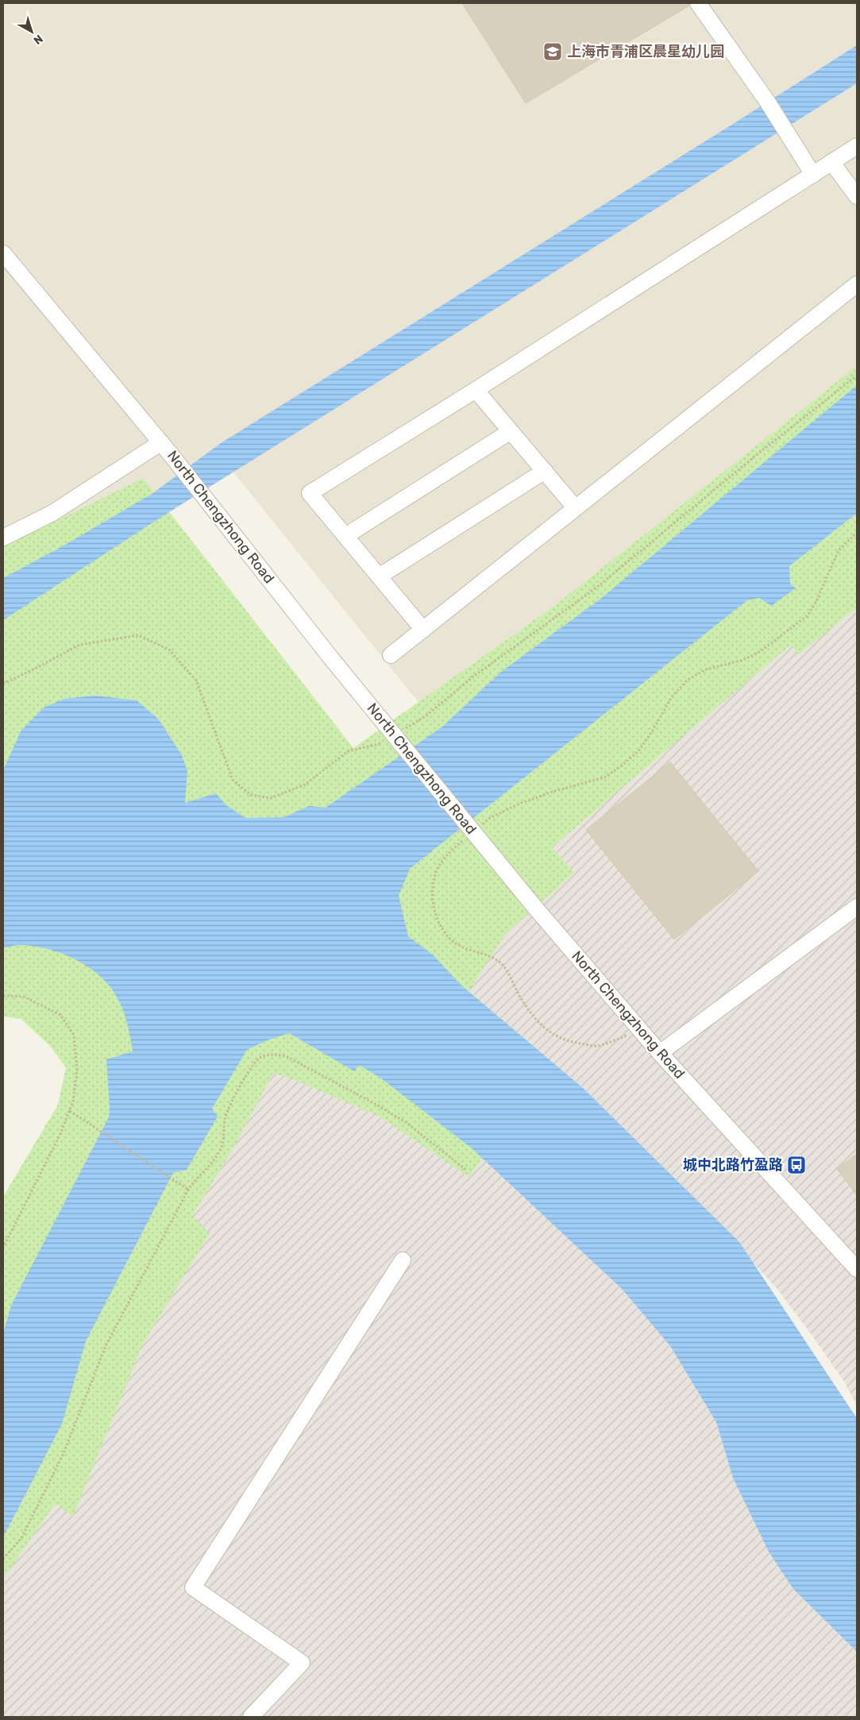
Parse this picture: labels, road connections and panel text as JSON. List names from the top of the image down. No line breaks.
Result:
{"streets":{"street":["North Chengzhong Road"]},"places":{"school or university":["上海市青浦区晨星幼儿园"],"bus stop":["城中北路竹盈路"]},"north":"bottom right"}
